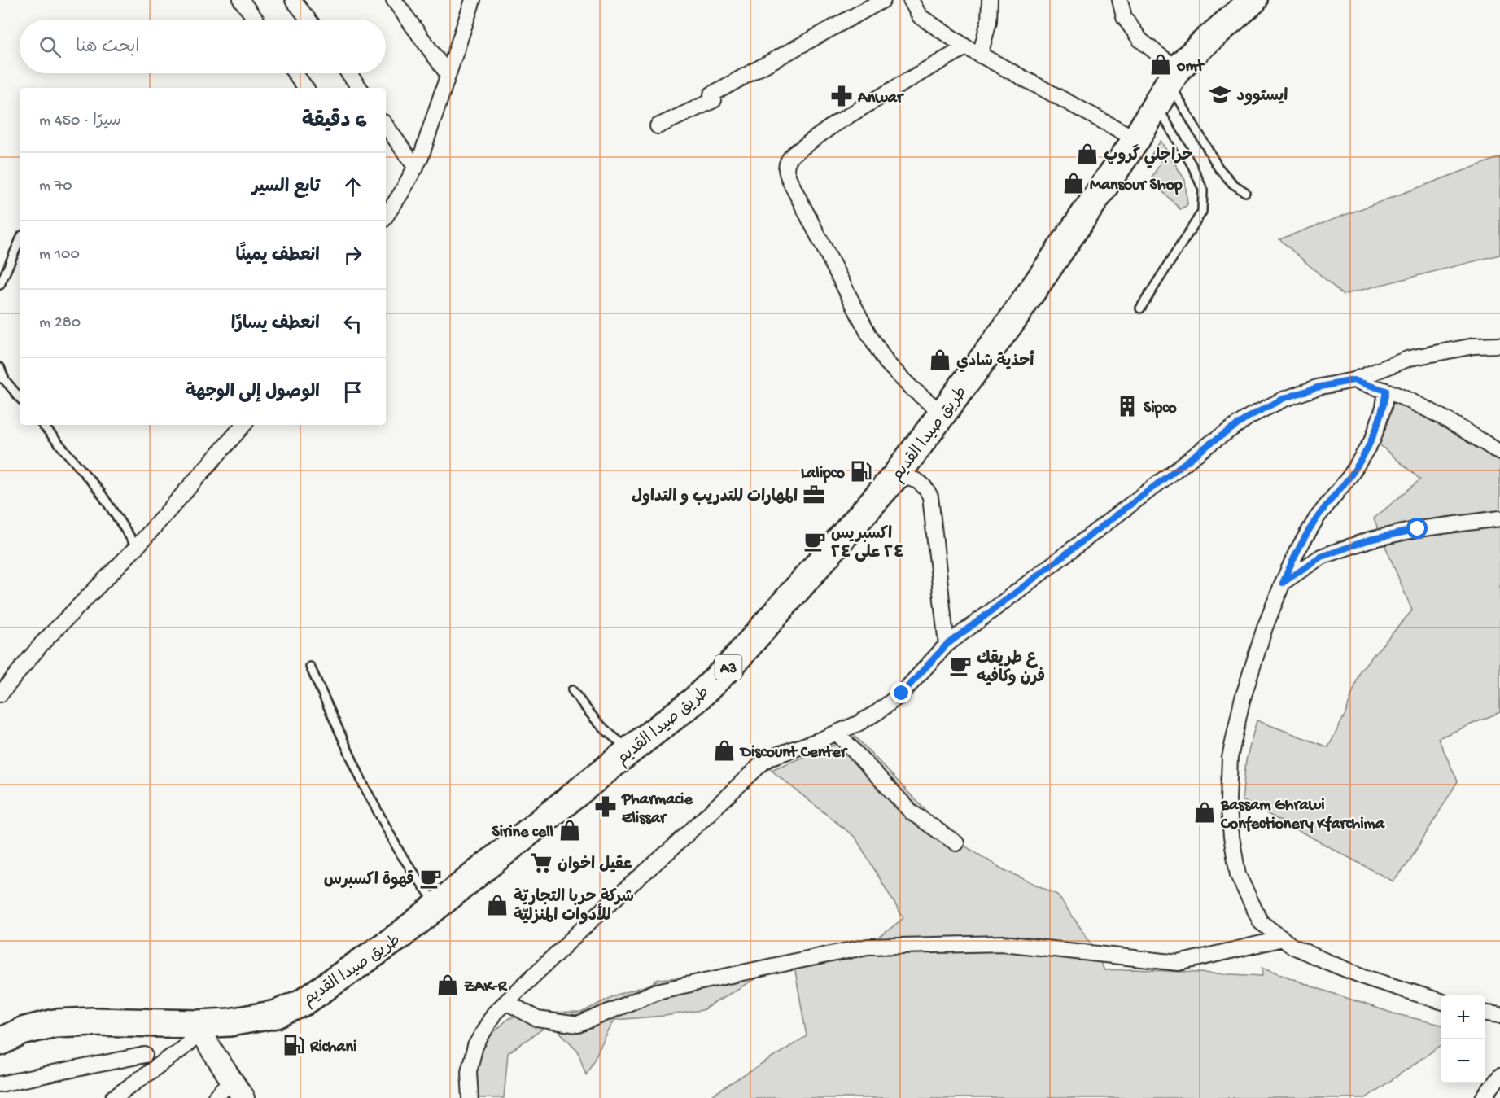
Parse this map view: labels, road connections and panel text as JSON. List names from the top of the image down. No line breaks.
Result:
{"streets":{"highway":["طريق صيدا القديم","A3"]},"places":{"shop":["omt","حراجلي گروپ","Mansour Shop","أحذية شادي","Discount Center","Bassam Ghrawi Confectionery Kfarchima","Sirine cell","شركة حربا التجاريّة للأدوات المنزليّة","ZAK-R"],"school or university":["ايستوود"],"pharmacy":["Anwar","Pharmacie Elissar"],"building":["Sipco"],"fuel station":["Lalipco","Richani"],"office":["المهارات للتدريب و التداول"],"cafe":["اكسبريس ٢٤ على ٢٤","ع طريقك فرن وكافيه","قهوة اكسبرس"],"supermarket":["عقيل اخوان"]},"page":{"search":"ابحث هنا","heading":["6 دقيقة","سيرًا · 450 m"],"list":[["تابع السير","70 m"],["انعطف يمينًا","100 m"],["انعطف يسارًا","280 m"],"الوصول إلى الوجهة"],"map_buttons":["+","−"]}}
